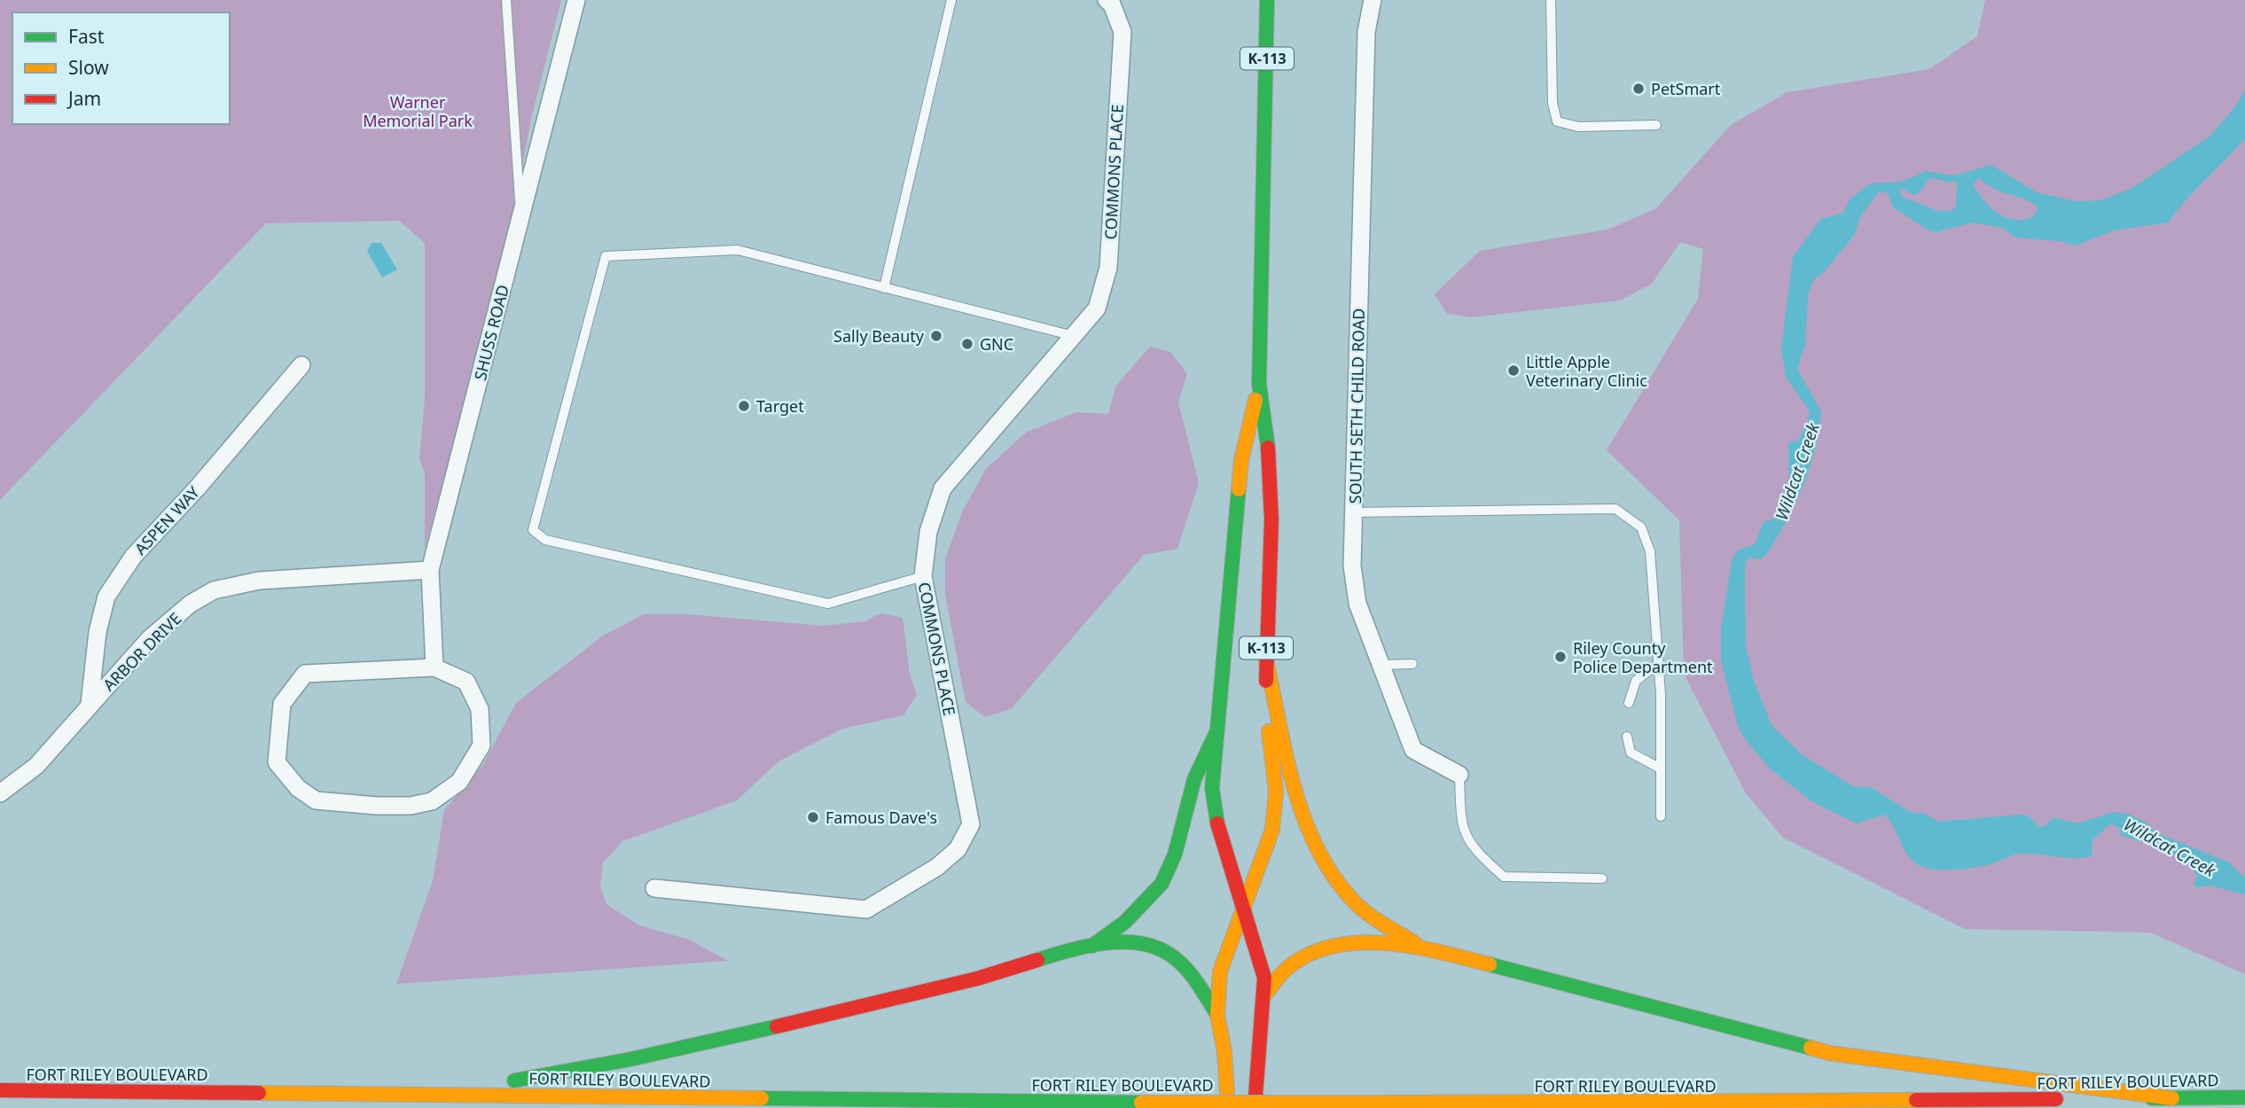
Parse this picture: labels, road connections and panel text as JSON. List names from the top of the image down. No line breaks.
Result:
{"streets":{"main road":["K-113","FORT RILEY BOULEVARD"],"street":["COMMONS PLACE","SHUSS ROAD","SOUTH SETH CHILD ROAD","ASPEN WAY","ARBOR DRIVE"]},"crossings":[["SHUSS ROAD","ARBOR DRIVE"],["ASPEN WAY","ARBOR DRIVE"]],"water":["Wildcat Creek"],"parks":["Warner Memorial Park"],"places":["PetSmart","Sally Beauty","GNC","Little Apple Veterinary Clinic","Target","Riley County Police Department","Famous Dave's"],"legend":["Fast","Slow","Jam"]}
